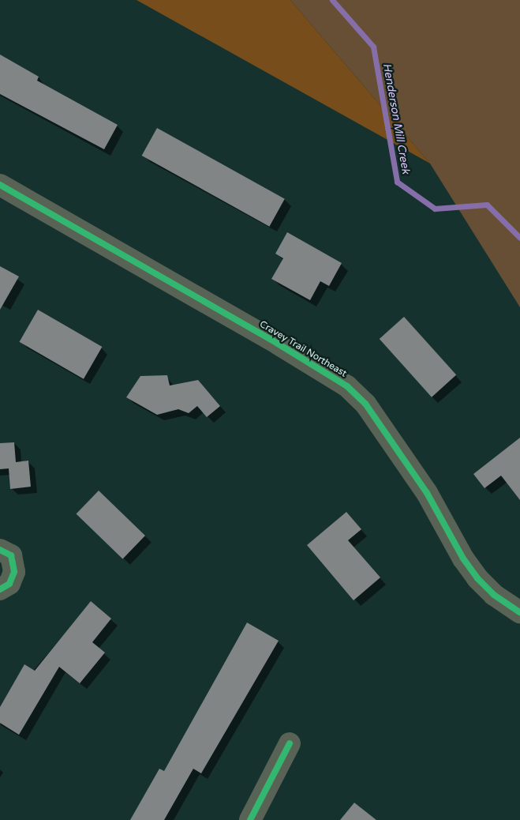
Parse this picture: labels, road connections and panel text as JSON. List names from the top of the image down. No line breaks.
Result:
{"streets":{"street":["Cravey Trail Northeast"]},"water":["Henderson Mill Creek"]}
